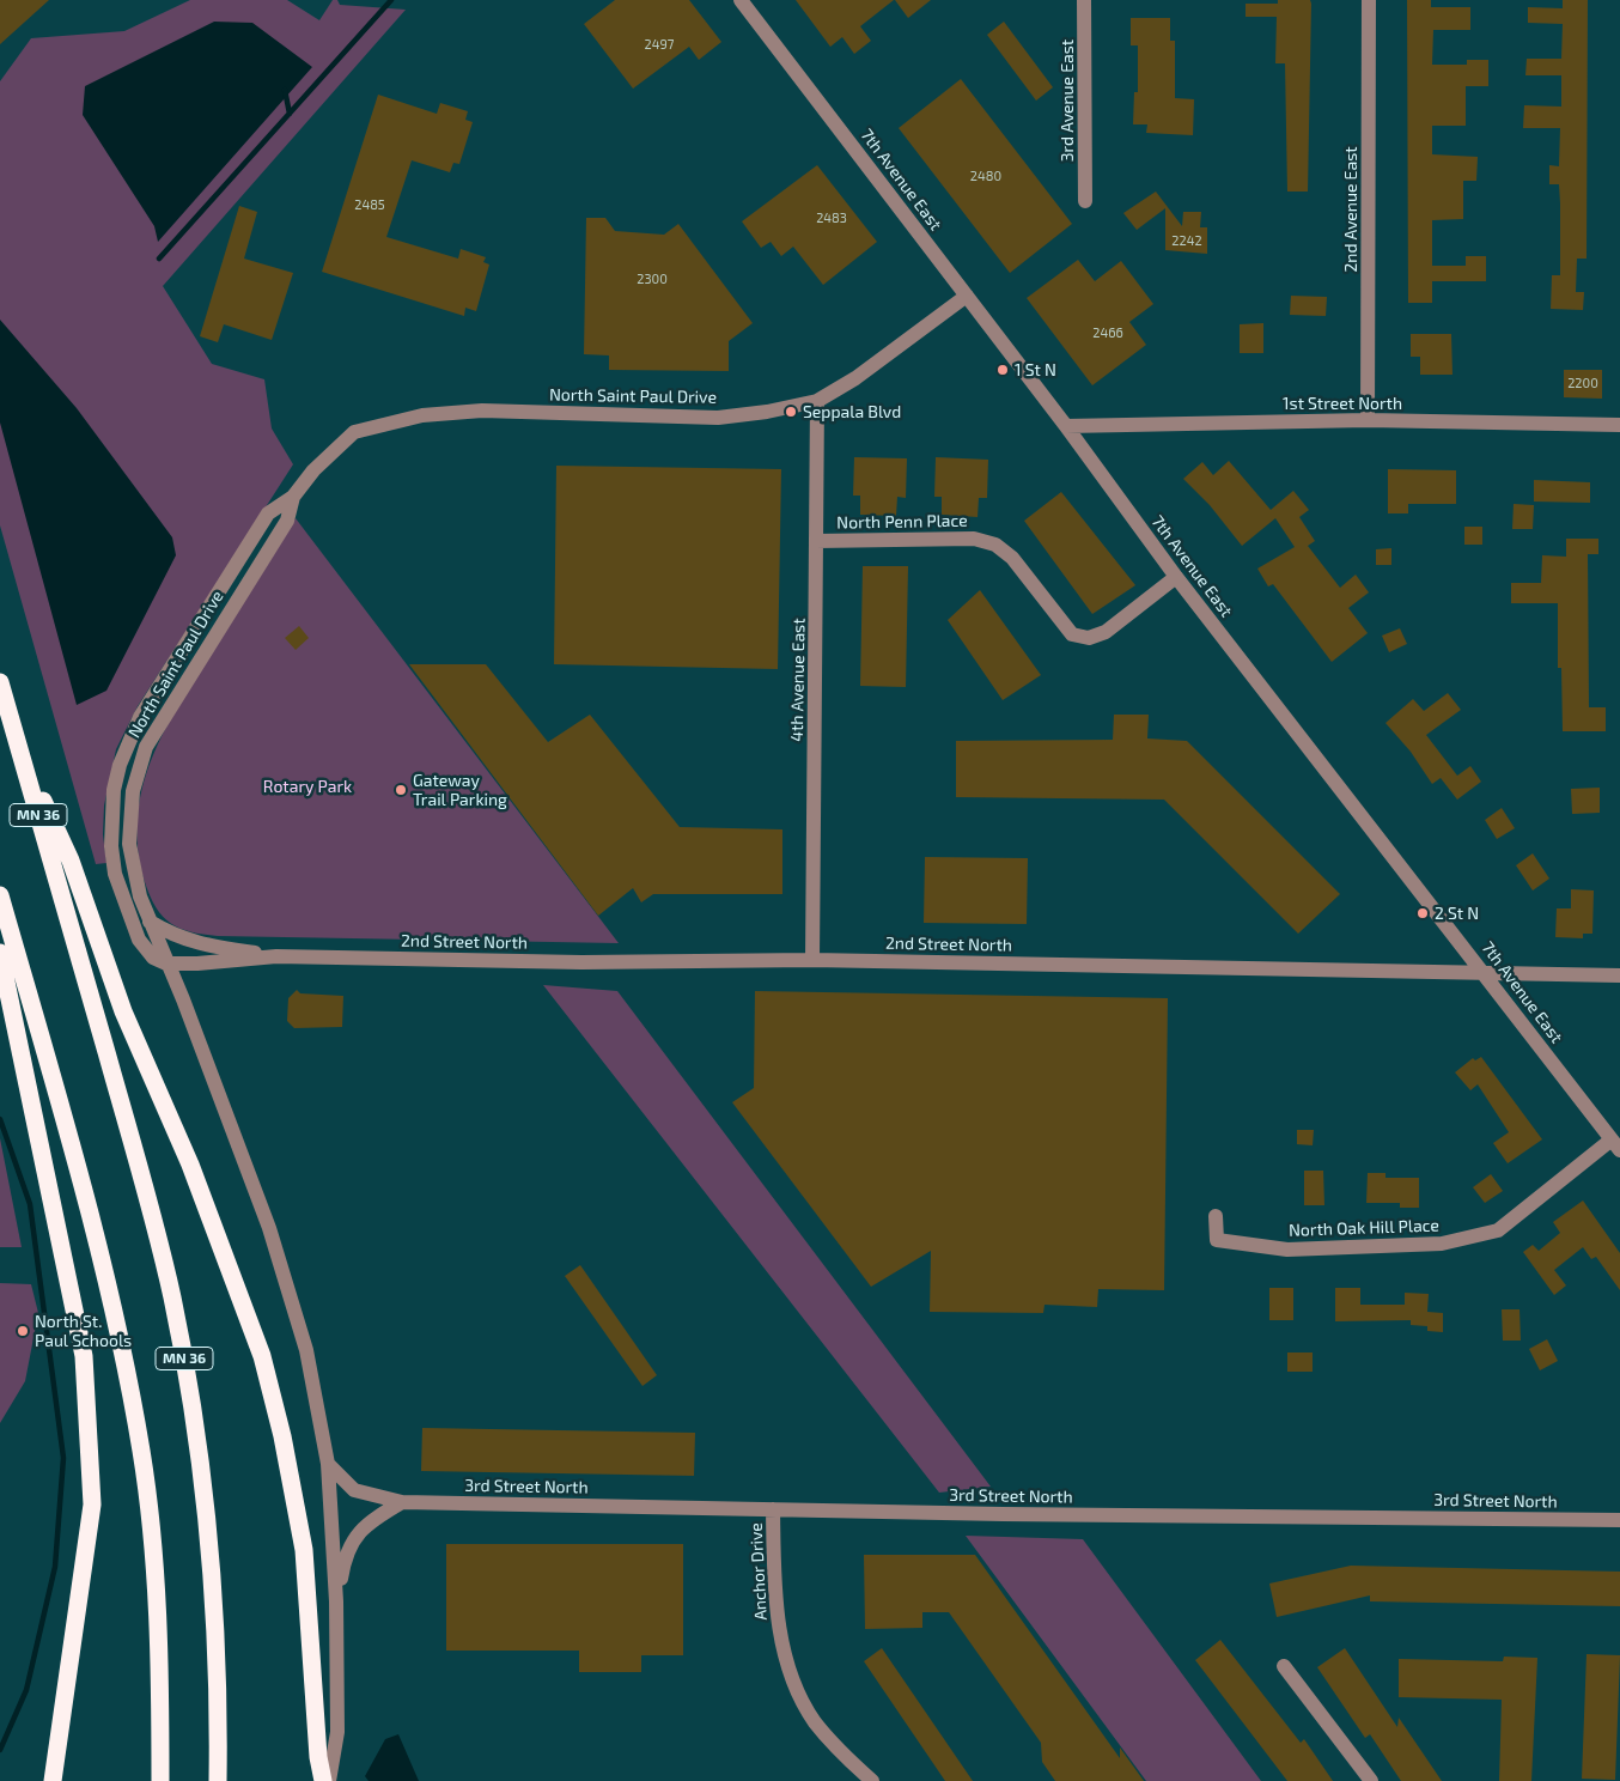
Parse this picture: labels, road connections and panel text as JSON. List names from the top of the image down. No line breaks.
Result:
{"streets":{"highway":["MN 36"],"street":["3rd Avenue East","7th Avenue East","2nd Avenue East","North Saint Paul Drive","1st Street North","North Penn Place","4th Avenue East","2nd Street North","North Oak Hill Place","3rd Street North","Anchor Drive"]},"crossings":[["7th Avenue East","North Saint Paul Drive"],["7th Avenue East","1st Street North"],["7th Avenue East","North Penn Place"],["7th Avenue East","2nd Street North"],["7th Avenue East","North Oak Hill Place"],["2nd Avenue East","1st Street North"],["North Saint Paul Drive","4th Avenue East"],["North Saint Paul Drive","2nd Street North"],["North Penn Place","4th Avenue East"],["4th Avenue East","2nd Street North"],["3rd Street North","Anchor Drive"]],"parks":["Rotary Park"],"places":["1 St N","Seppala Blvd","Gateway Trail Parking","2 St N","North St. Paul Schools"],"house_numbers":["2497","2480","2485","2483","2242","2300","2466","2200"]}
